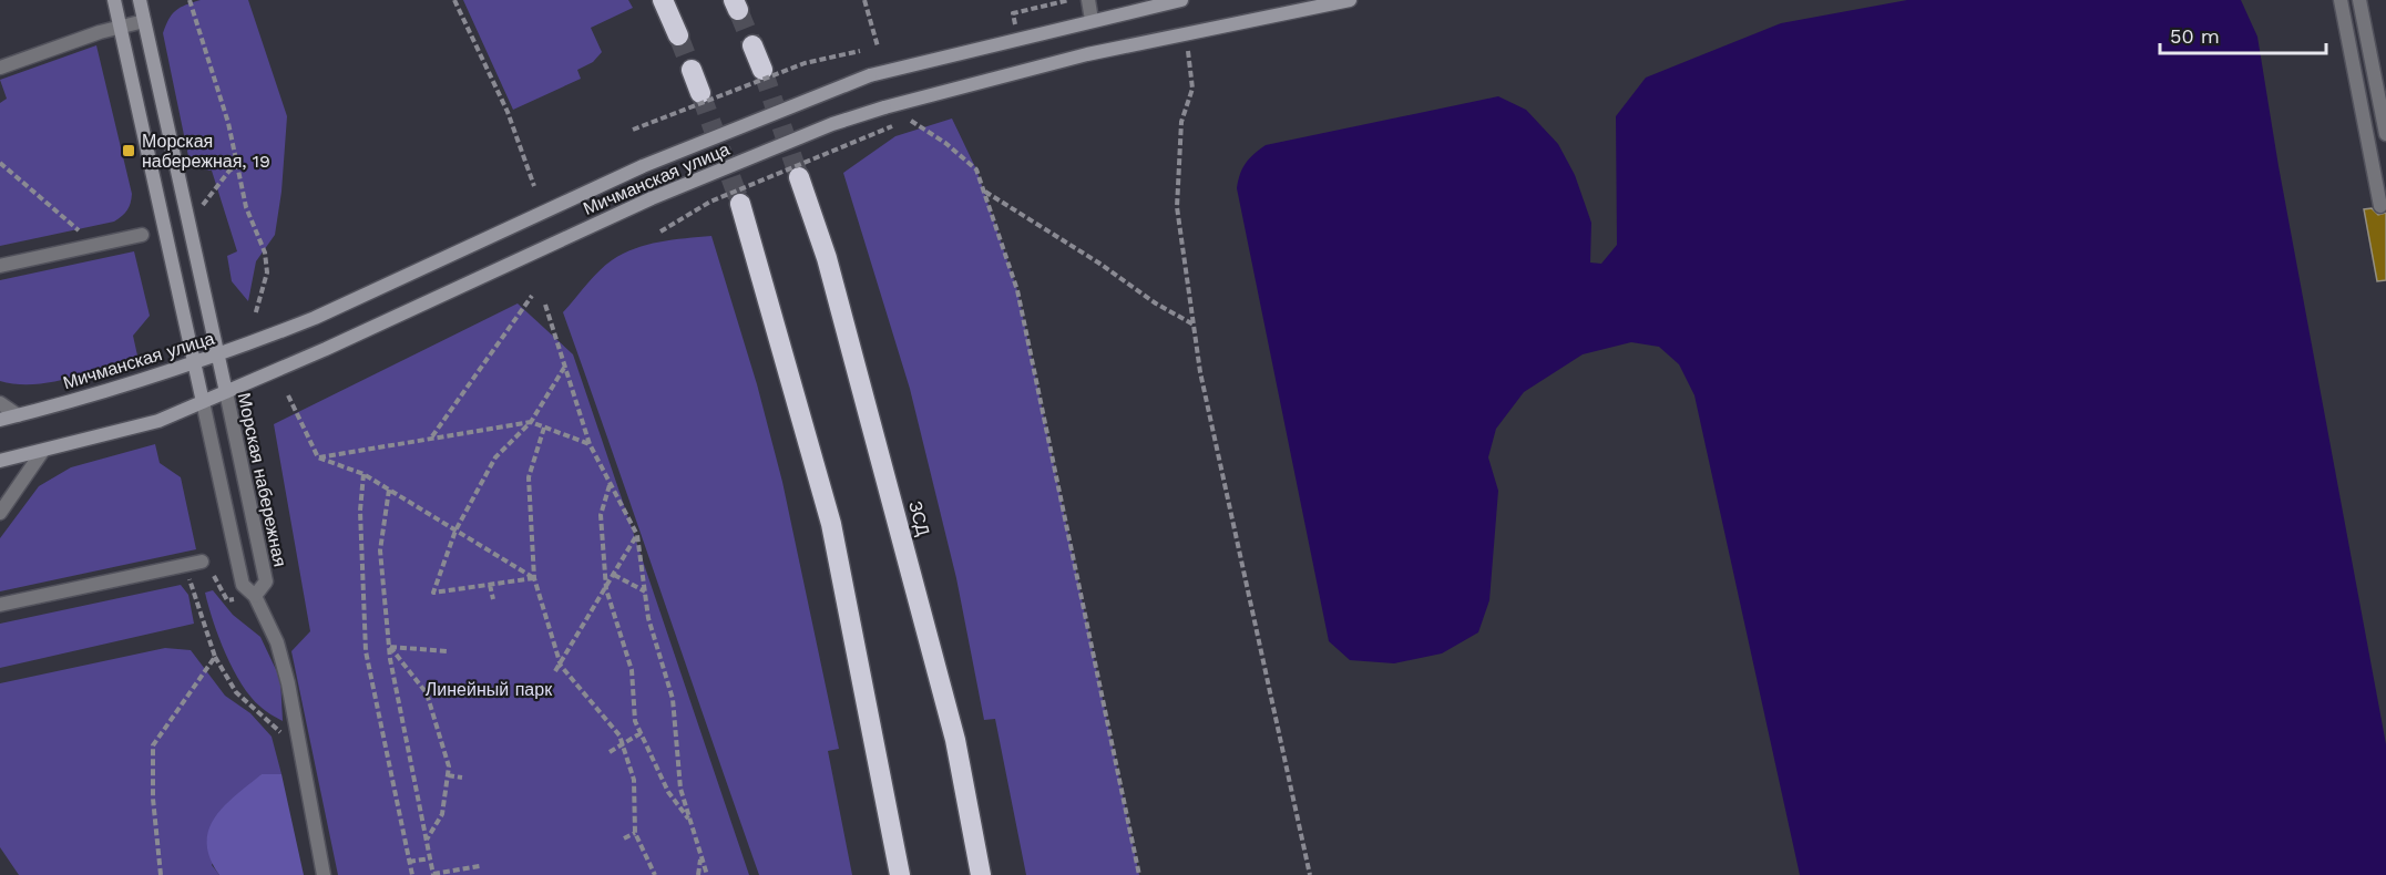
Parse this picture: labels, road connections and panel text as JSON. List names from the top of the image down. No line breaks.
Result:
{"streets":{"highway":["ЗСД"],"main road":["Мичманская улица","Морская набережная"]},"crossings":[["Мичманская улица","Морская набережная"]],"parks":["Линейный парк"],"places":{"transit":["Морская набережная, 19"]},"scale_bar":"50 m"}
